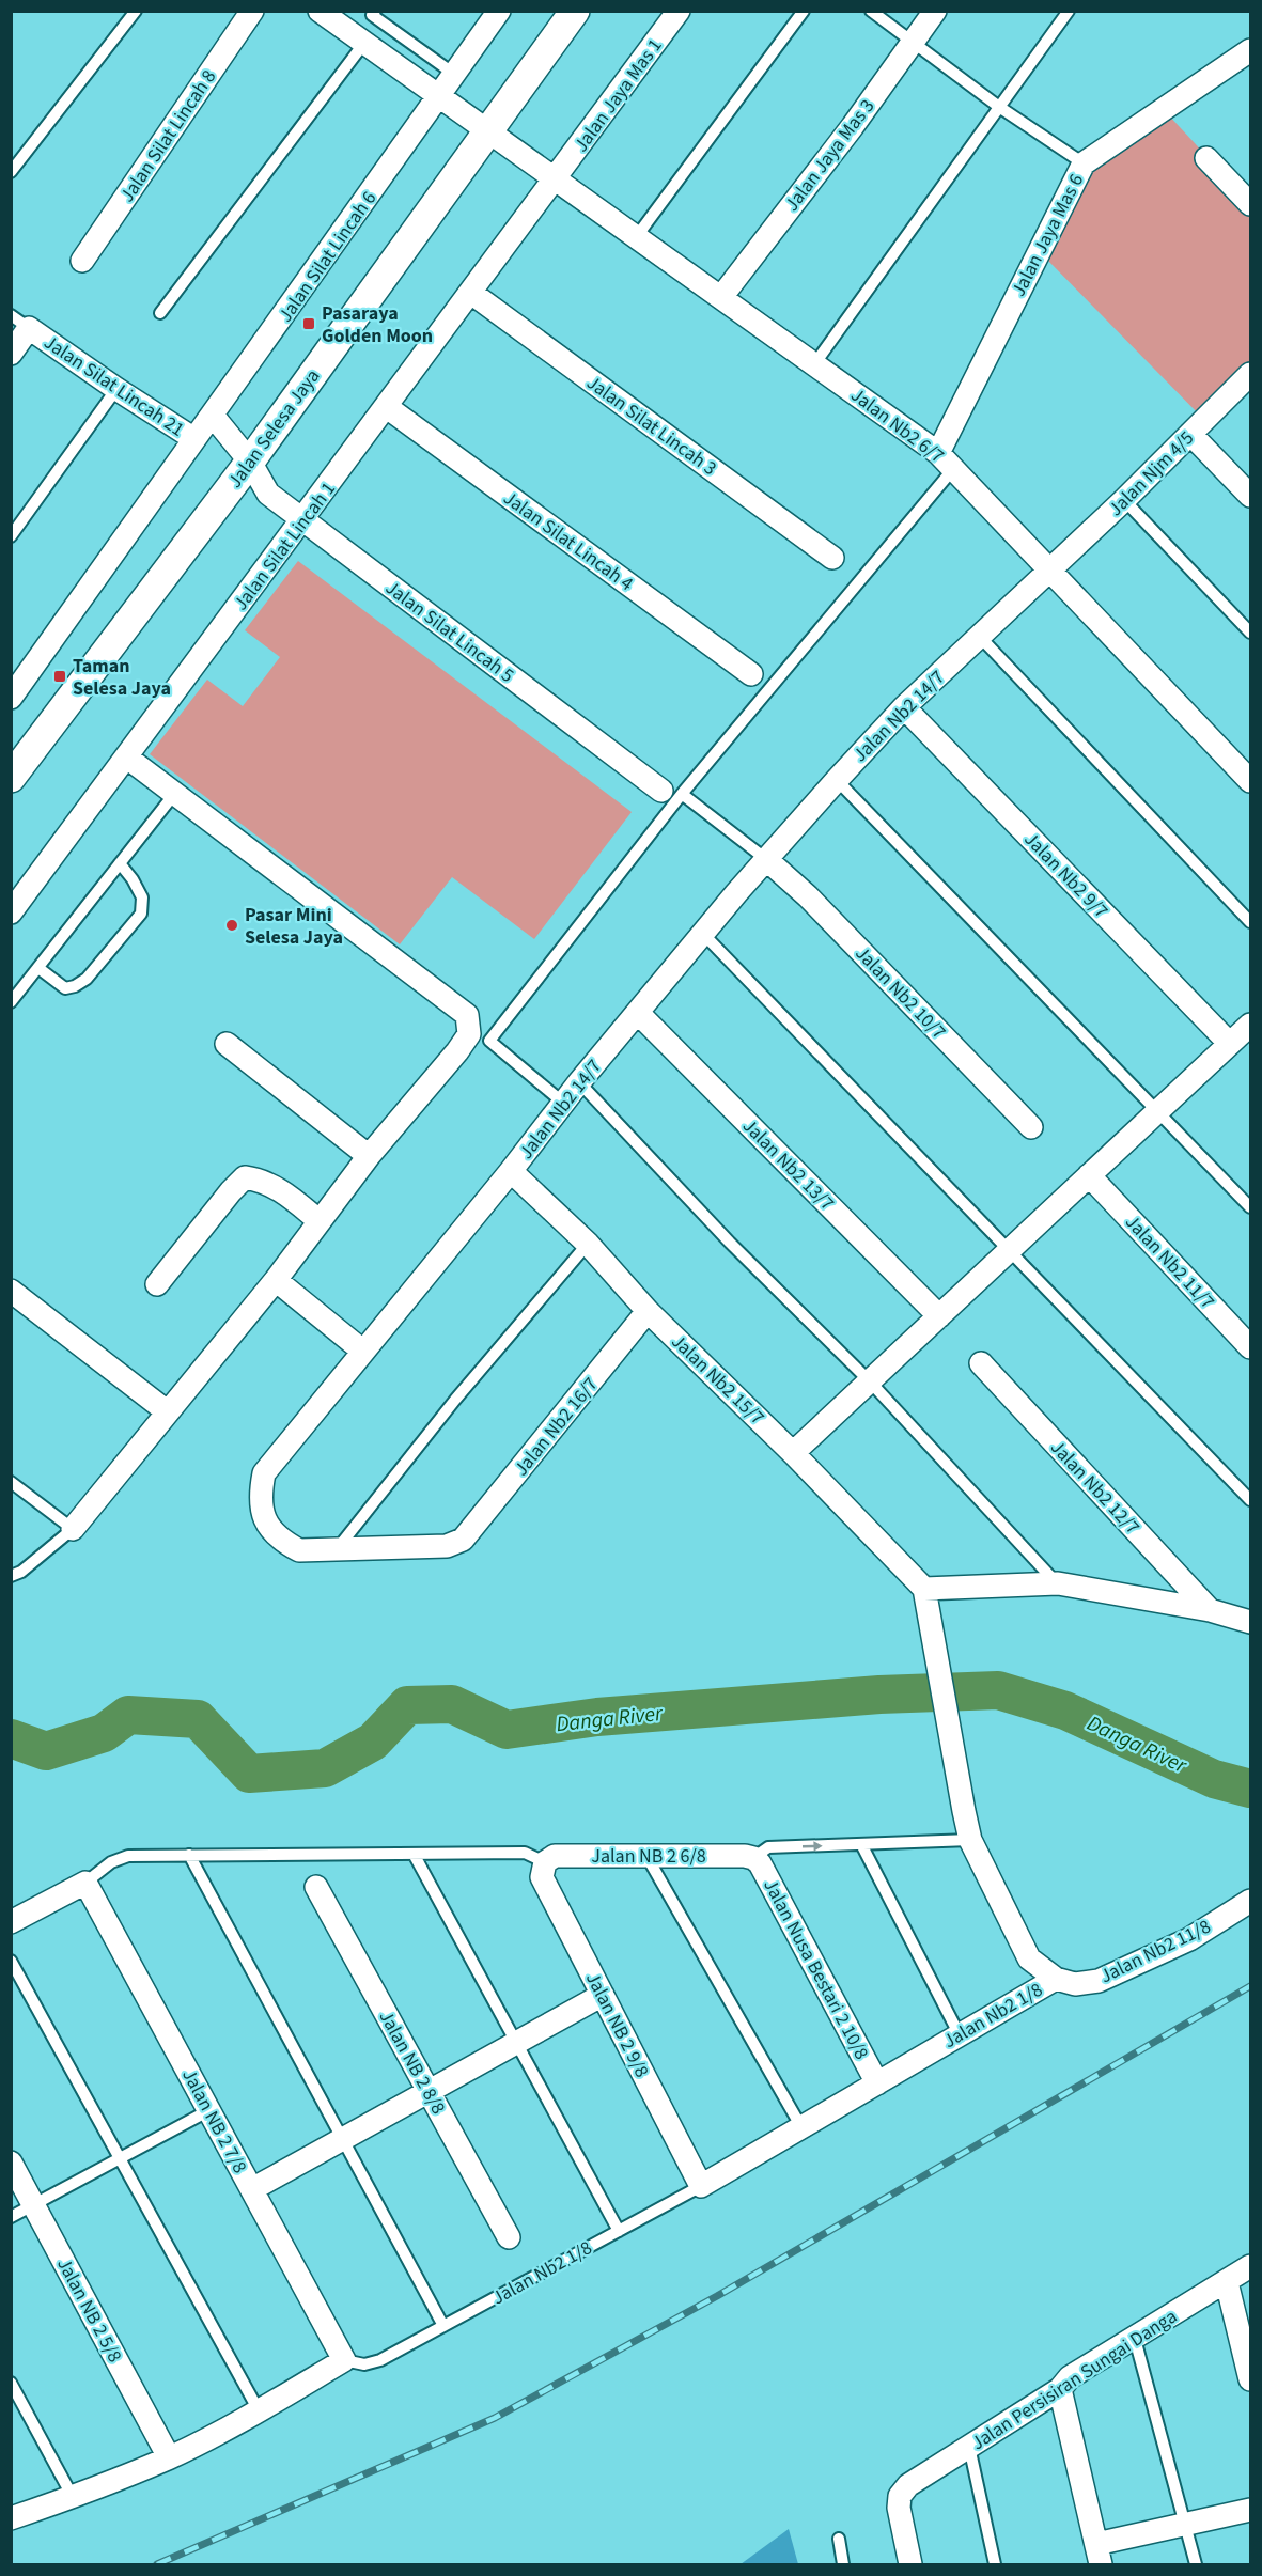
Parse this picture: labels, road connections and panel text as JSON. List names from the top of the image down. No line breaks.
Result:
{"streets":{"street":["Jalan Jaya Mas 1","Jalan Silat Lincah 8","Jalan Jaya Mas 3","Jalan Jaya Mas 6","Jalan Silat Lincah 6","Jalan Silat Lincah 21","Jalan Silat Lincah 3","Jalan Nb2 6/7","Jalan Selesa Jaya","Jalan Njm 4/5","Jalan Silat Lincah 4","Jalan Silat Lincah 1","Jalan Silat Lincah 5","Jalan Nb2 14/7","Jalan Nb2 9/7","Jalan Nb2 10/7","Jalan Nb2 13/7","Jalan Nb2 11/7","Jalan Nb2 15/7","Jalan Nb2 16/7","Jalan Nb2 12/7","Jalan NB 2 6/8","Jalan Nb2 11/8","Jalan Nusa Bestari 2 10/8","Jalan Nb2 1/8","Jalan NB 2 9/8","Jalan NB 2 8/8","Jalan NB 2 7/8","Jalan NB 2 5/8","Jalan Persisiran Sungai Danga"]},"crossings":[["Jalan Jaya Mas 1","Jalan Nb2 6/7"],["Jalan Jaya Mas 1","Jalan Silat Lincah 1"],["Jalan Jaya Mas 3","Jalan Nb2 6/7"],["Jalan Jaya Mas 6","Jalan Nb2 6/7"],["Jalan Silat Lincah 6","Jalan Silat Lincah 21"],["Jalan Silat Lincah 6","Jalan Nb2 6/7"],["Jalan Silat Lincah 3","Jalan Silat Lincah 1"],["Jalan Nb2 6/7","Jalan Selesa Jaya"],["Jalan Nb2 6/7","Jalan Njm 4/5"],["Jalan Nb2 6/7","Jalan Silat Lincah 1"],["Jalan Nb2 6/7","Jalan Nb2 14/7"],["Jalan Selesa Jaya","Jalan Silat Lincah 5"],["Jalan Njm 4/5","Jalan Nb2 14/7"],["Jalan Silat Lincah 4","Jalan Silat Lincah 1"],["Jalan Silat Lincah 1","Jalan Silat Lincah 5"],["Jalan Nb2 14/7","Jalan Nb2 9/7"],["Jalan Nb2 14/7","Jalan Nb2 10/7"],["Jalan Nb2 14/7","Jalan Nb2 13/7"],["Jalan Nb2 14/7","Jalan Nb2 15/7"],["Jalan Nb2 14/7","Jalan Nb2 16/7"],["Jalan Nb2 15/7","Jalan Nb2 16/7"],["Jalan NB 2 6/8","Jalan Nusa Bestari 2 10/8"],["Jalan NB 2 6/8","Jalan NB 2 9/8"],["Jalan Nb2 11/8","Jalan Nb2 1/8"],["Jalan Nusa Bestari 2 10/8","Jalan Nb2 1/8"],["Jalan Nb2 1/8","Jalan NB 2 9/8"],["Jalan Nb2 1/8","Jalan NB 2 7/8"]],"water":["Danga River"],"places":{"transit":["Pasaraya Golden Moon","Taman Selesa Jaya"],"other":["Pasar Mini Selesa Jaya"]}}
